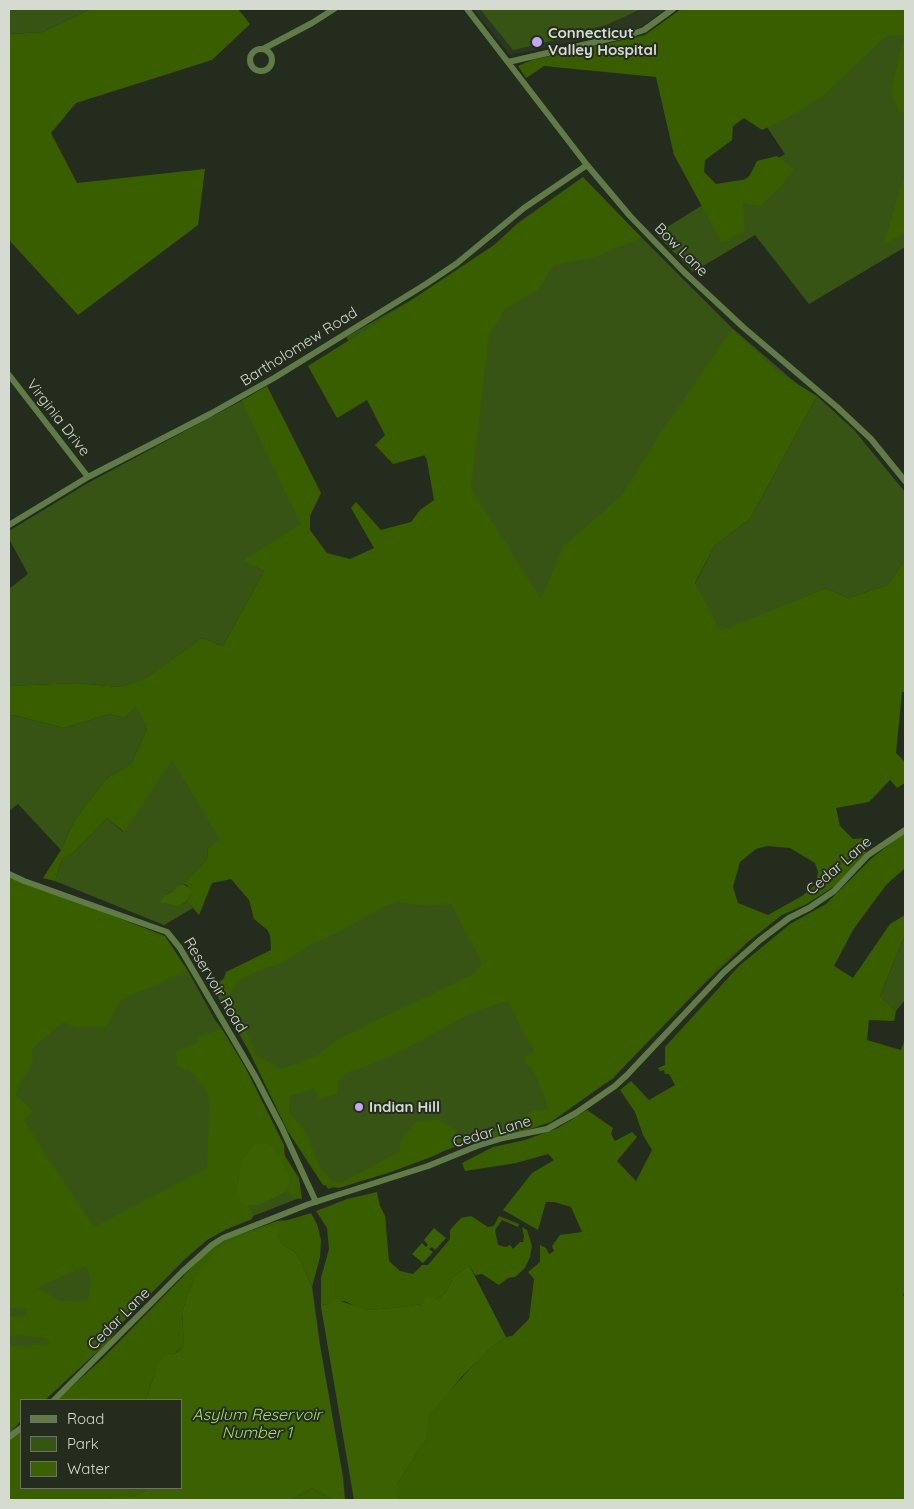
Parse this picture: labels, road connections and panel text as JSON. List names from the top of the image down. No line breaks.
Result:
{"streets":{"street":["Bow Lane","Bartholomew Road","Virginia Drive","Cedar Lane","Reservoir Road"]},"crossings":[["Bow Lane","Bartholomew Road"],["Bartholomew Road","Virginia Drive"],["Cedar Lane","Reservoir Road"]],"water":["Asylum Reservoir Number 1"],"places":["Connecticut Valley Hospital","Indian Hill"],"legend":["Road","Park","Water"]}
